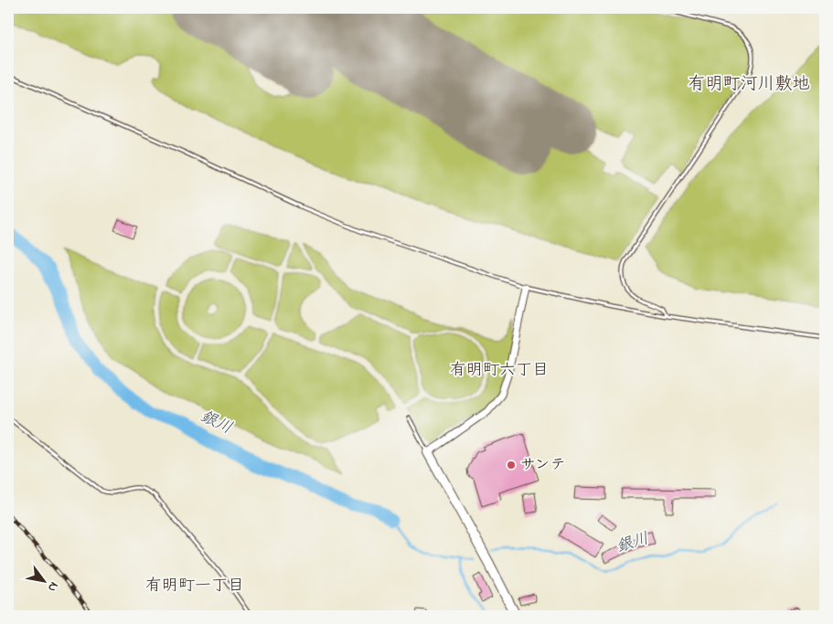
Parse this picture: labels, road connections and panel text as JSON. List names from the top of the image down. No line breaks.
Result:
{"districts":["有明町河川敷地","有明町六丁目","有明町一丁目"],"water":["銀川"],"places":["サンテ"],"north":"bottom right"}
